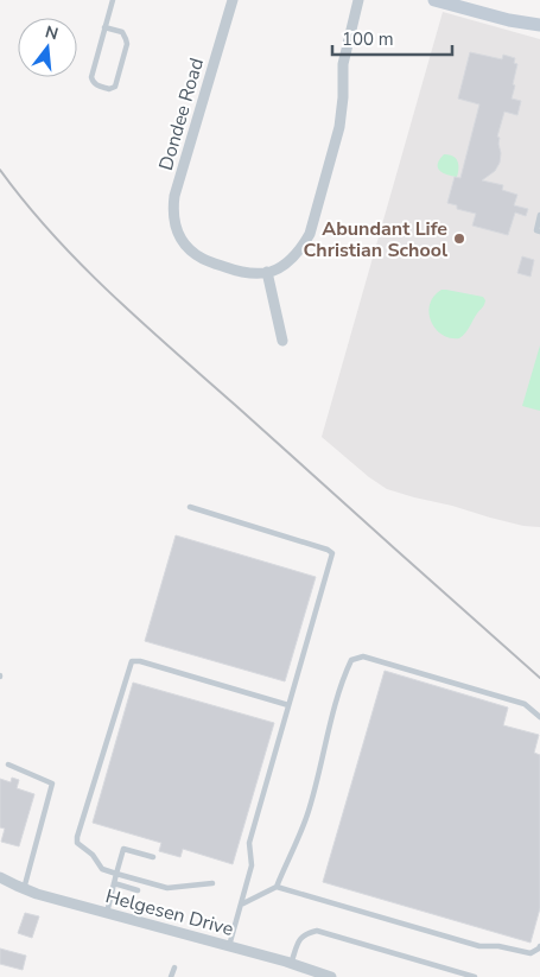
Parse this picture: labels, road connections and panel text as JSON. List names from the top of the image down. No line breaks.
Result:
{"streets":{"street":["Dondee Road","Helgesen Drive"]},"places":["Abundant Life Christian School"],"scale_bar":"100 m","north":"top"}
